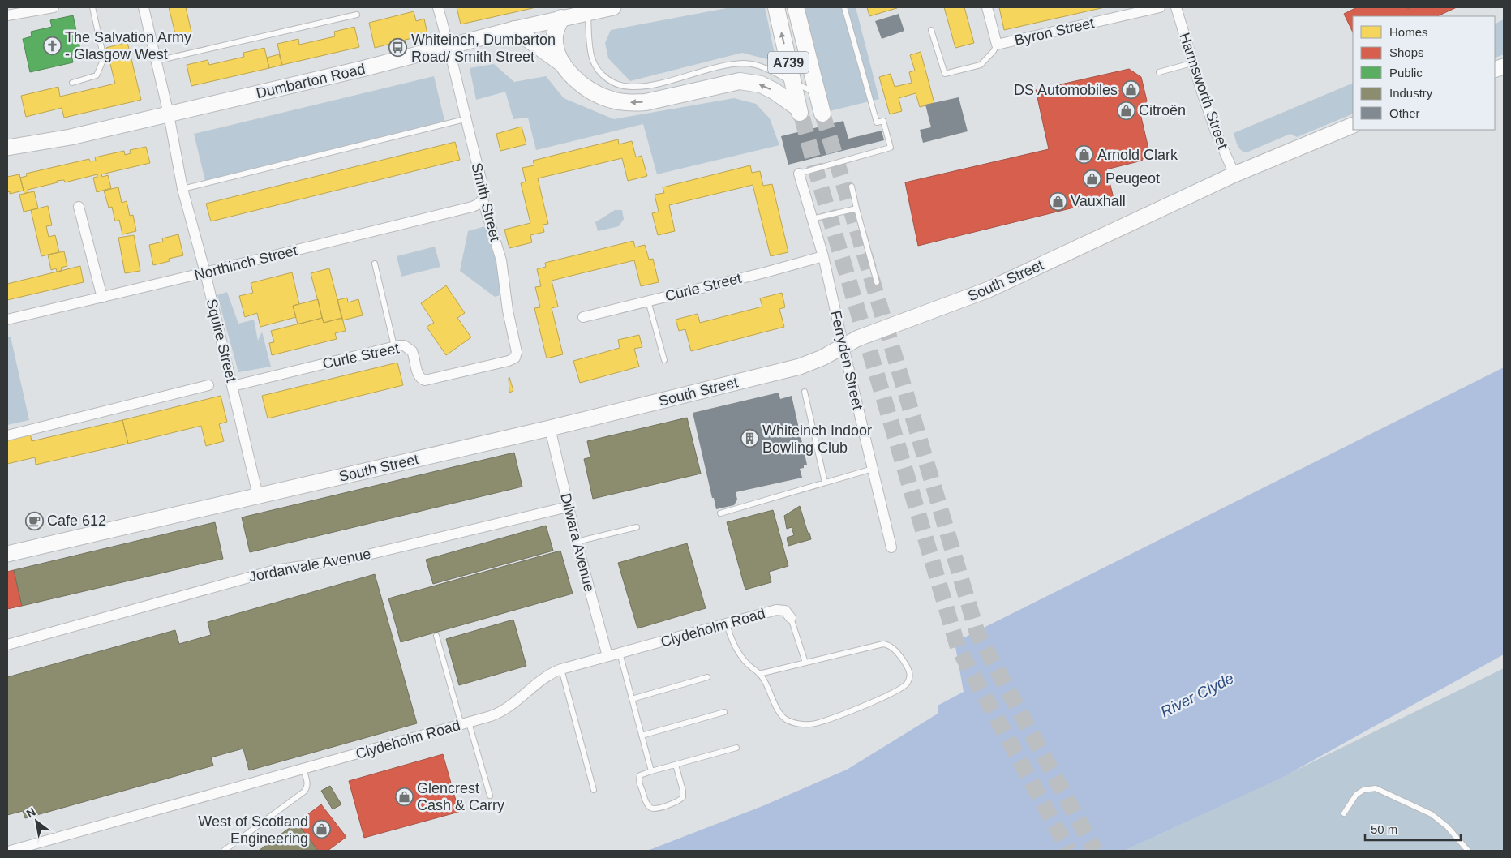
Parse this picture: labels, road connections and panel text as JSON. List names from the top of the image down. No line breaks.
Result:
{"streets":{"main road":["A739"],"street":["Byron Street","Dumbarton Road","Harmsworth Street","Smith Street","Northinch Street","South Street","Curle Street","Squire Street","Ferryden Street","Dilwara Avenue","Jordanvale Avenue","Clydeholm Road"]},"crossings":[["Dumbarton Road","Smith Street"],["Dumbarton Road","Squire Street"],["Harmsworth Street","South Street"],["Smith Street","Northinch Street"],["Smith Street","Curle Street"],["Northinch Street","Squire Street"],["South Street","Squire Street"],["South Street","Ferryden Street"],["South Street","Dilwara Avenue"],["Curle Street","Squire Street"],["Curle Street","Ferryden Street"],["Dilwara Avenue","Jordanvale Avenue"],["Dilwara Avenue","Clydeholm Road"]],"water":["River Clyde"],"places":{"church":["The Salvation Army - Glasgow West"],"bus stop":["Whiteinch, Dumbarton Road/ Smith Street"],"shop":["DS Automobiles","Citroën","Arnold Clark","Peugeot","Vauxhall","Glencrest Cash & Carry","West of Scotland Engineering"],"building":["Whiteinch Indoor Bowling Club"],"cafe":["Cafe 612"]},"legend":["Homes","Shops","Public","Industry","Other"],"scale_bar":"50 m","north":"top left"}
